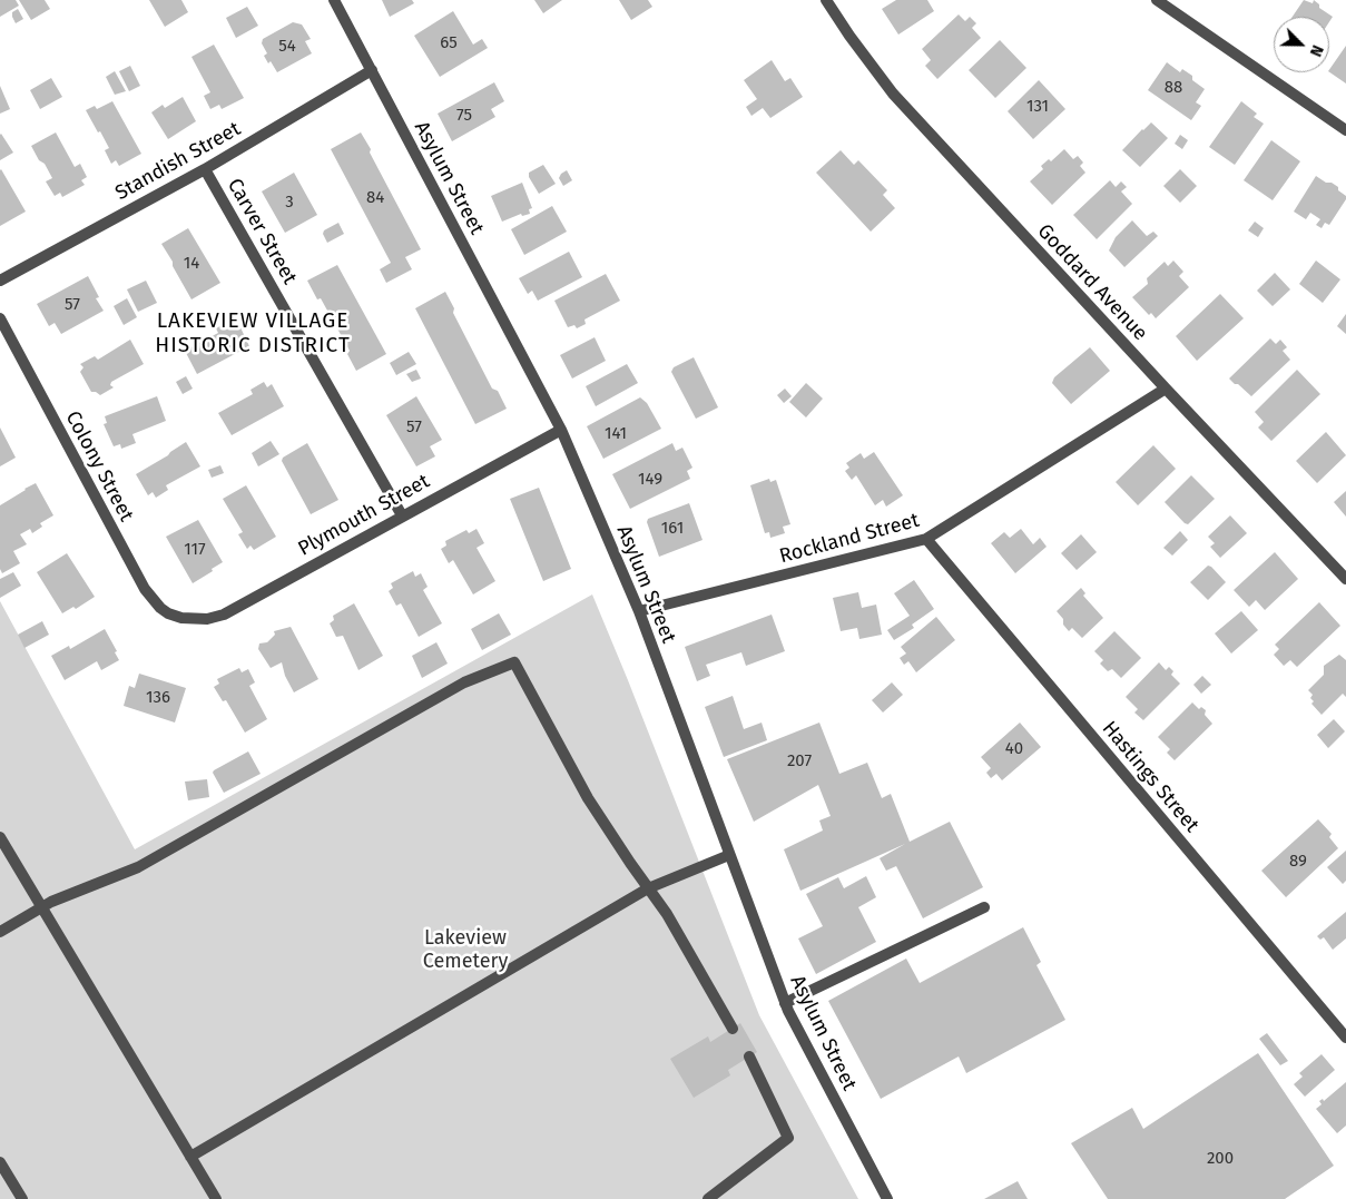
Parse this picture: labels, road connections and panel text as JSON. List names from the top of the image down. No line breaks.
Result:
{"streets":{"street":["Standish Street","Asylum Street","Carver Street","Goddard Avenue","Colony Street","Plymouth Street","Rockland Street","Hastings Street"]},"crossings":[["Standish Street","Asylum Street"],["Standish Street","Carver Street"],["Asylum Street","Plymouth Street"],["Asylum Street","Rockland Street"],["Carver Street","Plymouth Street"],["Goddard Avenue","Rockland Street"],["Colony Street","Plymouth Street"],["Rockland Street","Hastings Street"]],"districts":["LAKEVIEW VILLAGE HISTORIC DISTRICT"],"parks":["Lakeview Cemetery"],"house_numbers":["65","54","88","131","75","84","3","14","57","57","141","149","161","117","136","40","207","89","200"],"north":"bottom right"}
